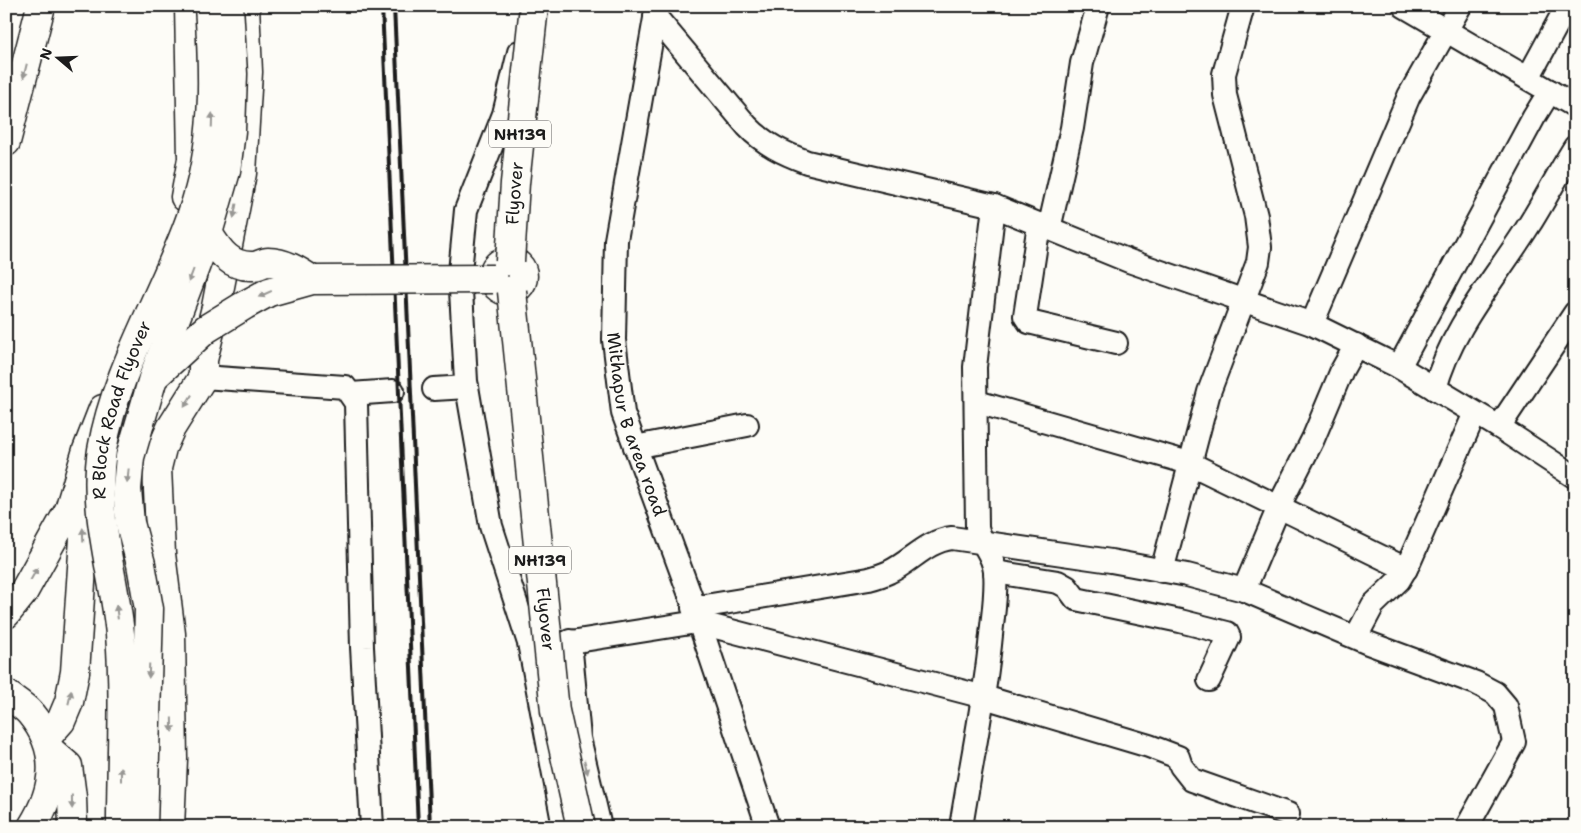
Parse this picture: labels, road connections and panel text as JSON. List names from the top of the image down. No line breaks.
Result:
{"streets":{"main road":["NH139","Flyover","R Block Road Flyover"],"street":["Mithapur B area road"]},"north":"left"}
